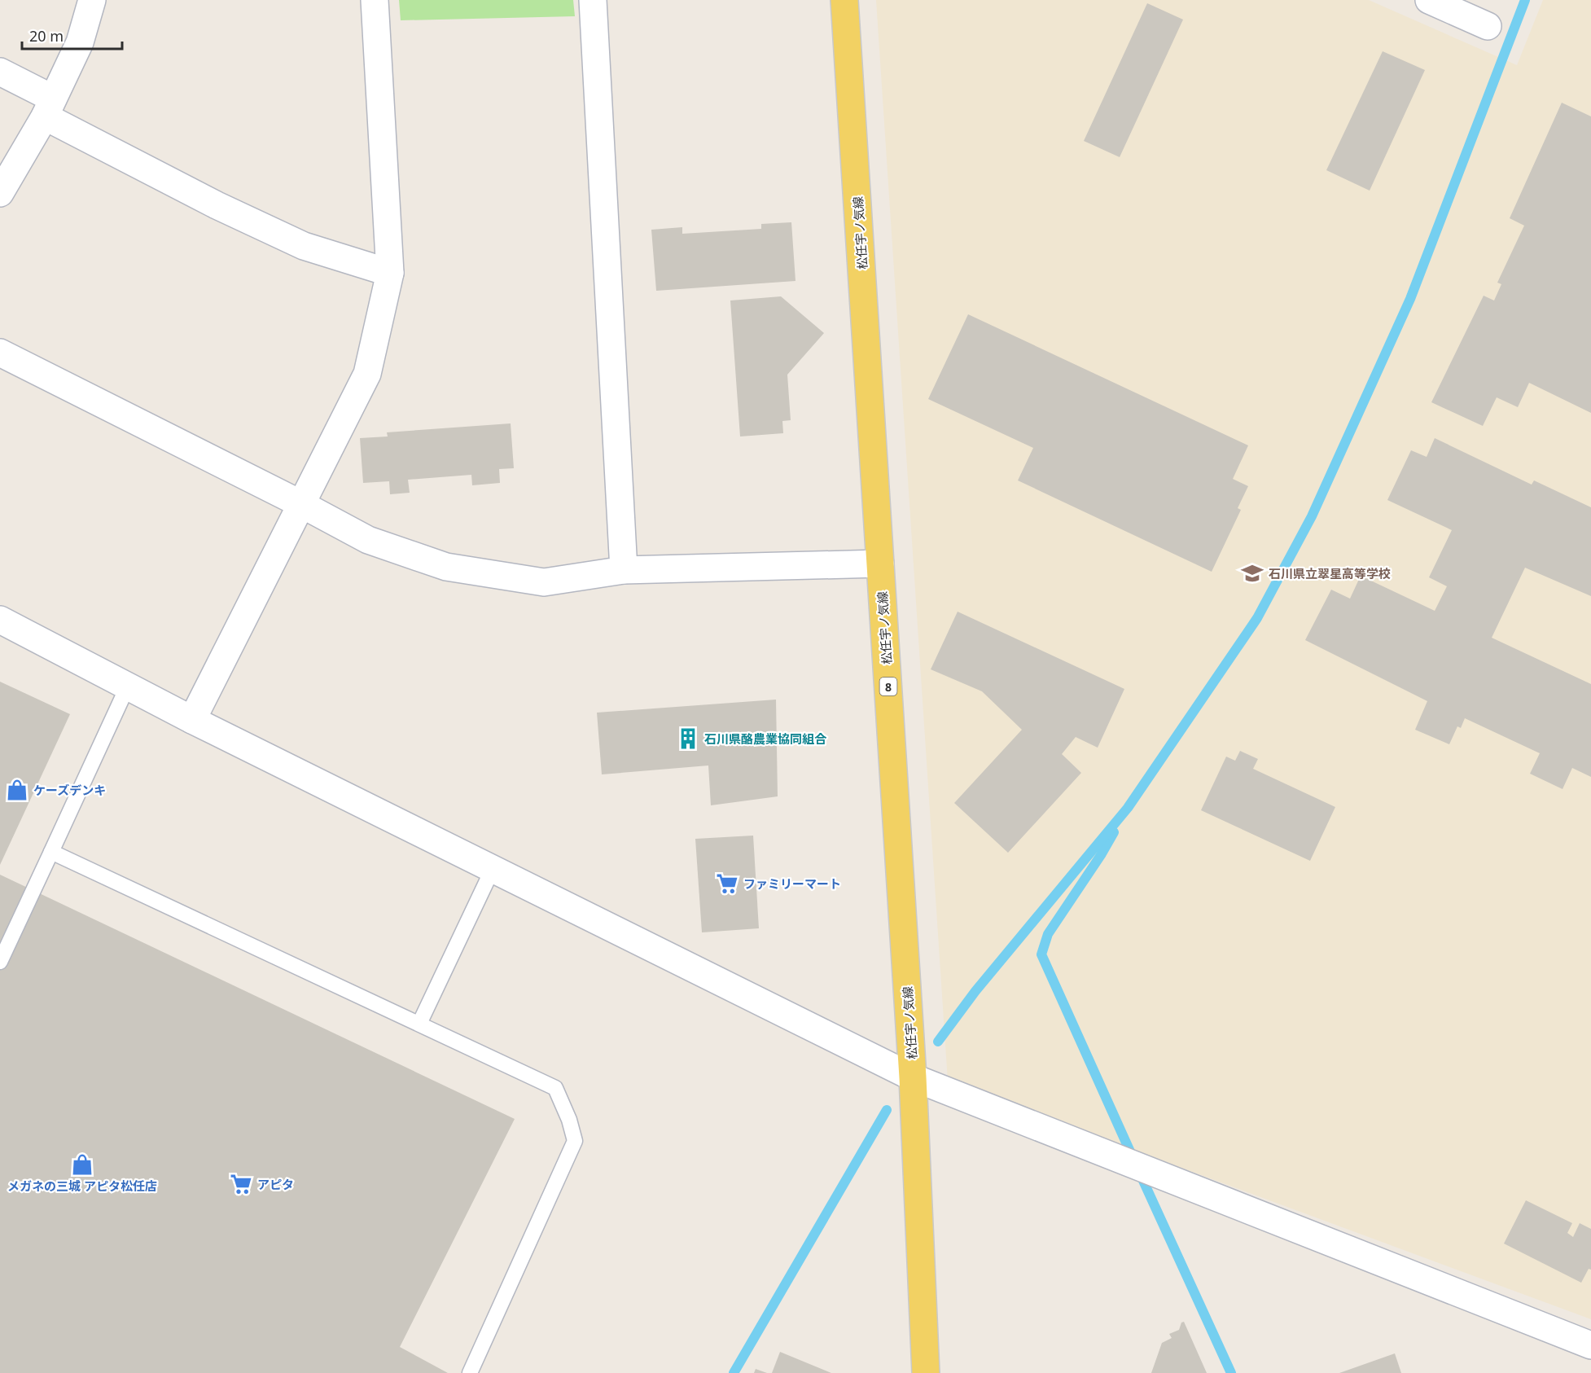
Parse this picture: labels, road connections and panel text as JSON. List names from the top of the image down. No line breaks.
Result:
{"streets":{"main road":["松任宇ノ気線","8"]},"places":{"school or university":["石川県立翠星高等学校"],"building":["石川県酪農業協同組合"],"shop":["ケーズデンキ","メガネの三城 アピタ松任店"],"supermarket":["ファミリーマート","アピタ"]},"scale_bar":"20 m"}
